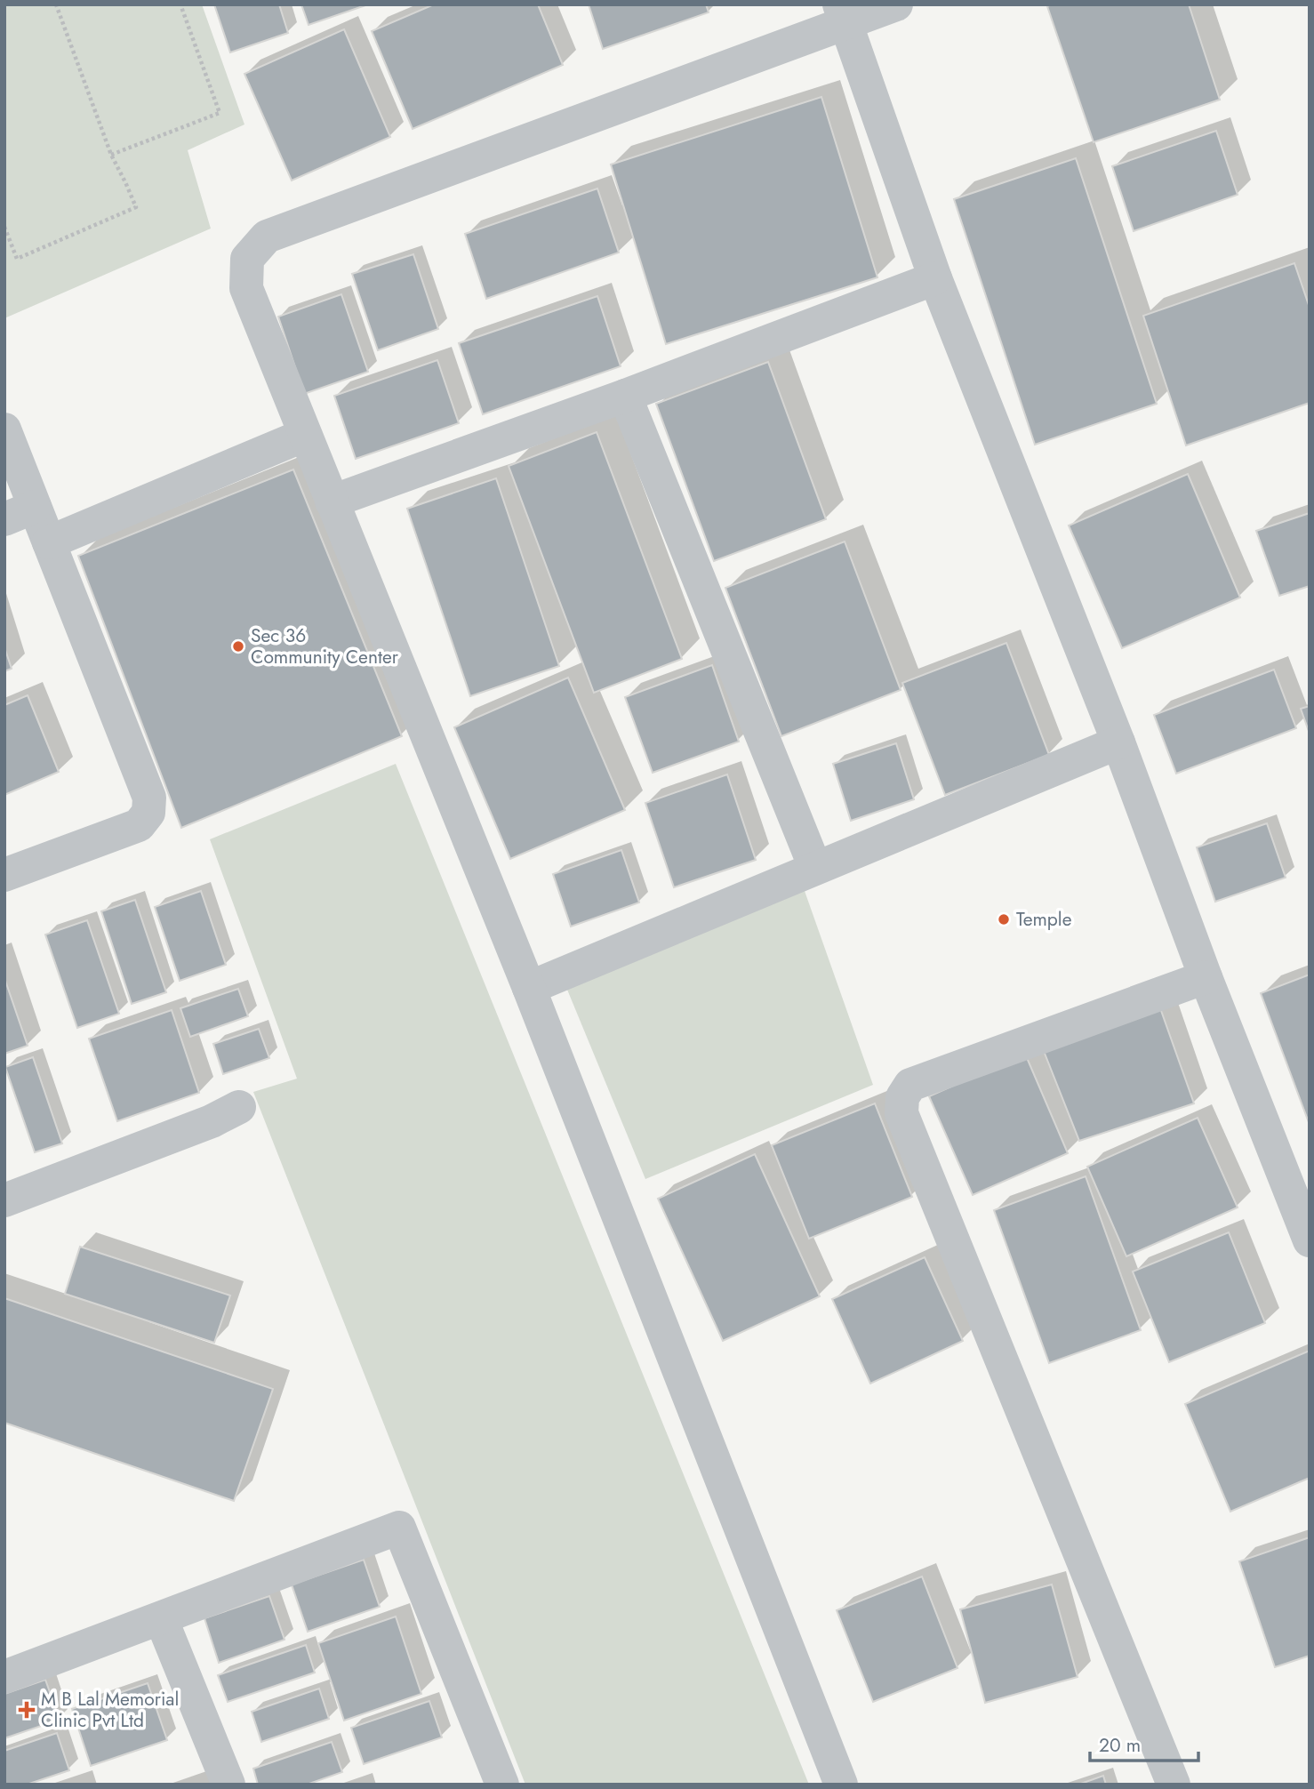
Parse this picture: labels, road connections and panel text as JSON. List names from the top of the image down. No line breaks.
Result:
{"places":{"other":["Sec 36 Community Center","Temple"],"health":["M B Lal Memorial Clinic Pvt Ltd"]},"scale_bar":"20 m"}
